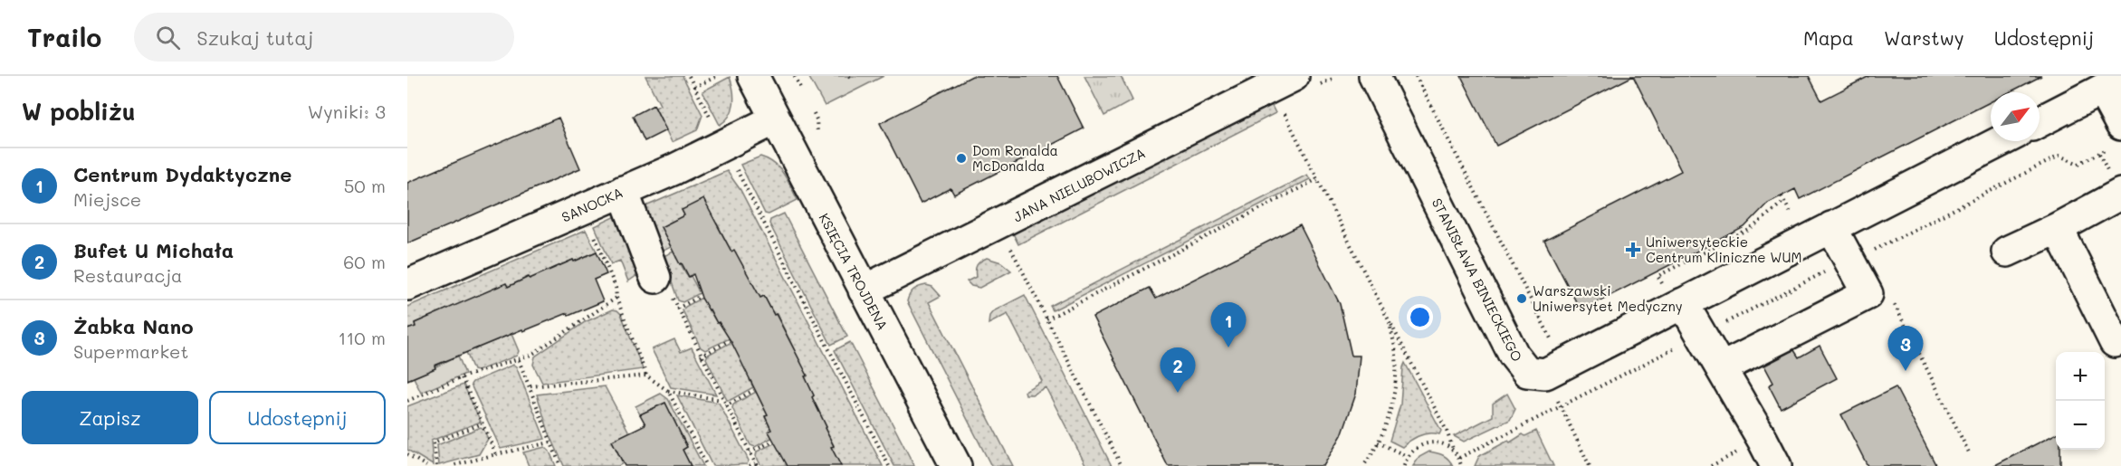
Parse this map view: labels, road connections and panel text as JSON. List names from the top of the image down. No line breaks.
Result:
{"streets":{"street":["JANA NIELUBOWICZA","SANOCKA","KSIĘCIA TROJDENA","STANISŁAWA BINIECKIEGO"]},"crossings":[["JANA NIELUBOWICZA","KSIĘCIA TROJDENA"],["SANOCKA","KSIĘCIA TROJDENA"]],"places":{"other":["Dom Ronalda McDonalda","Warszawski Uniwersytet Medyczny"],"health":["Uniwersyteckie Centrum Kliniczne WUM"]},"north":"top right","page":{"header":"Trailo","search":"Szukaj tutaj","nav":["Mapa","Warstwy","Udostępnij"],"heading":["W pobliżu","Wyniki: 3"],"list":[{"mark":"1","name":"Centrum Dydaktyczne","note":"Miejsce","value":"50 m"},{"mark":"2","name":"Bufet U Michała","note":"Restauracja","value":"60 m"},{"mark":"3","name":"Żabka Nano","note":"Supermarket","value":"110 m"}],"pins":["1","3","2"],"map_buttons":["+","−"],"buttons":["Zapisz","Udostępnij"]}}
